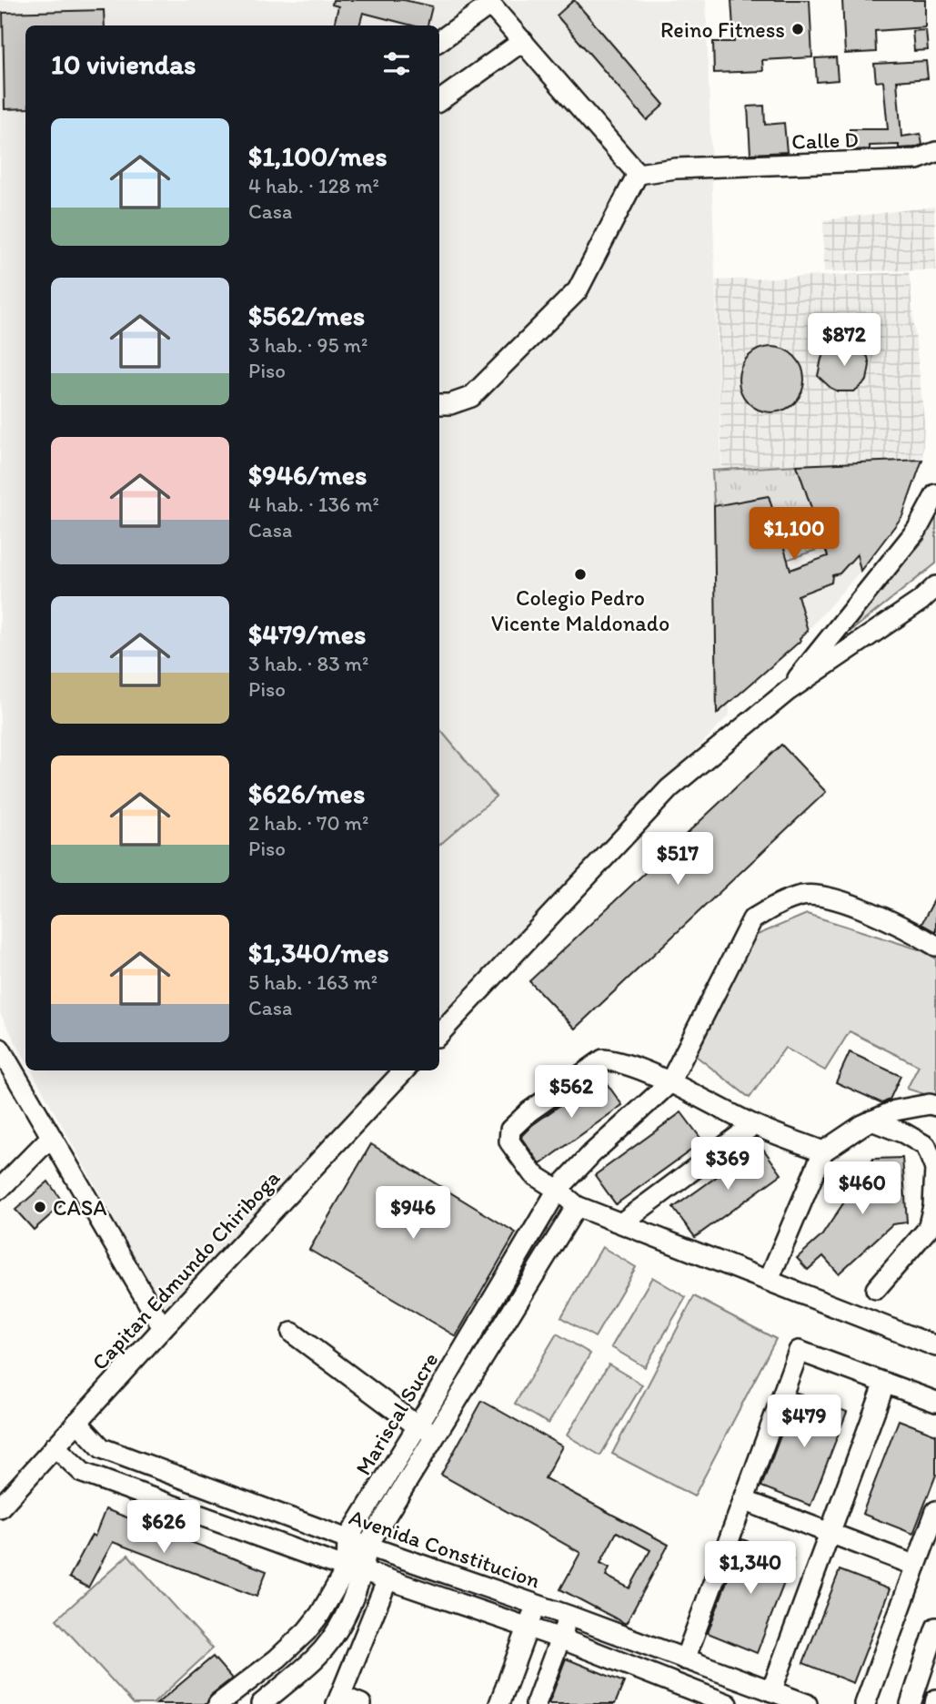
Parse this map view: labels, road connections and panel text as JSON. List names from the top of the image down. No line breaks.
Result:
{"streets":{"street":["Calle D","Capitan Edmundo Chiriboga","Mariscal Sucre","Avenida Constitucion"]},"crossings":[["Capitan Edmundo Chiriboga","Avenida Constitucion"],["Mariscal Sucre","Avenida Constitucion"]],"places":["Reino Fitness","Colegio Pedro Vicente Maldonado","CASA"],"page":{"heading":"10 viviendas","list":[{"name":"$1,100/mes","note":"4 hab. · 128 m² · Casa"},{"name":"$562/mes","note":"3 hab. · 95 m² · Piso"},{"name":"$946/mes","note":"4 hab. · 136 m² · Casa"},{"name":"$479/mes","note":"3 hab. · 83 m² · Piso"},{"name":"$626/mes","note":"2 hab. · 70 m² · Piso"},{"name":"$1,340/mes","note":"5 hab. · 163 m² · Casa"}],"price":["$872","$1,100","$517","$562","$369","$460","$946","$479","$626","$1,340"]}}
